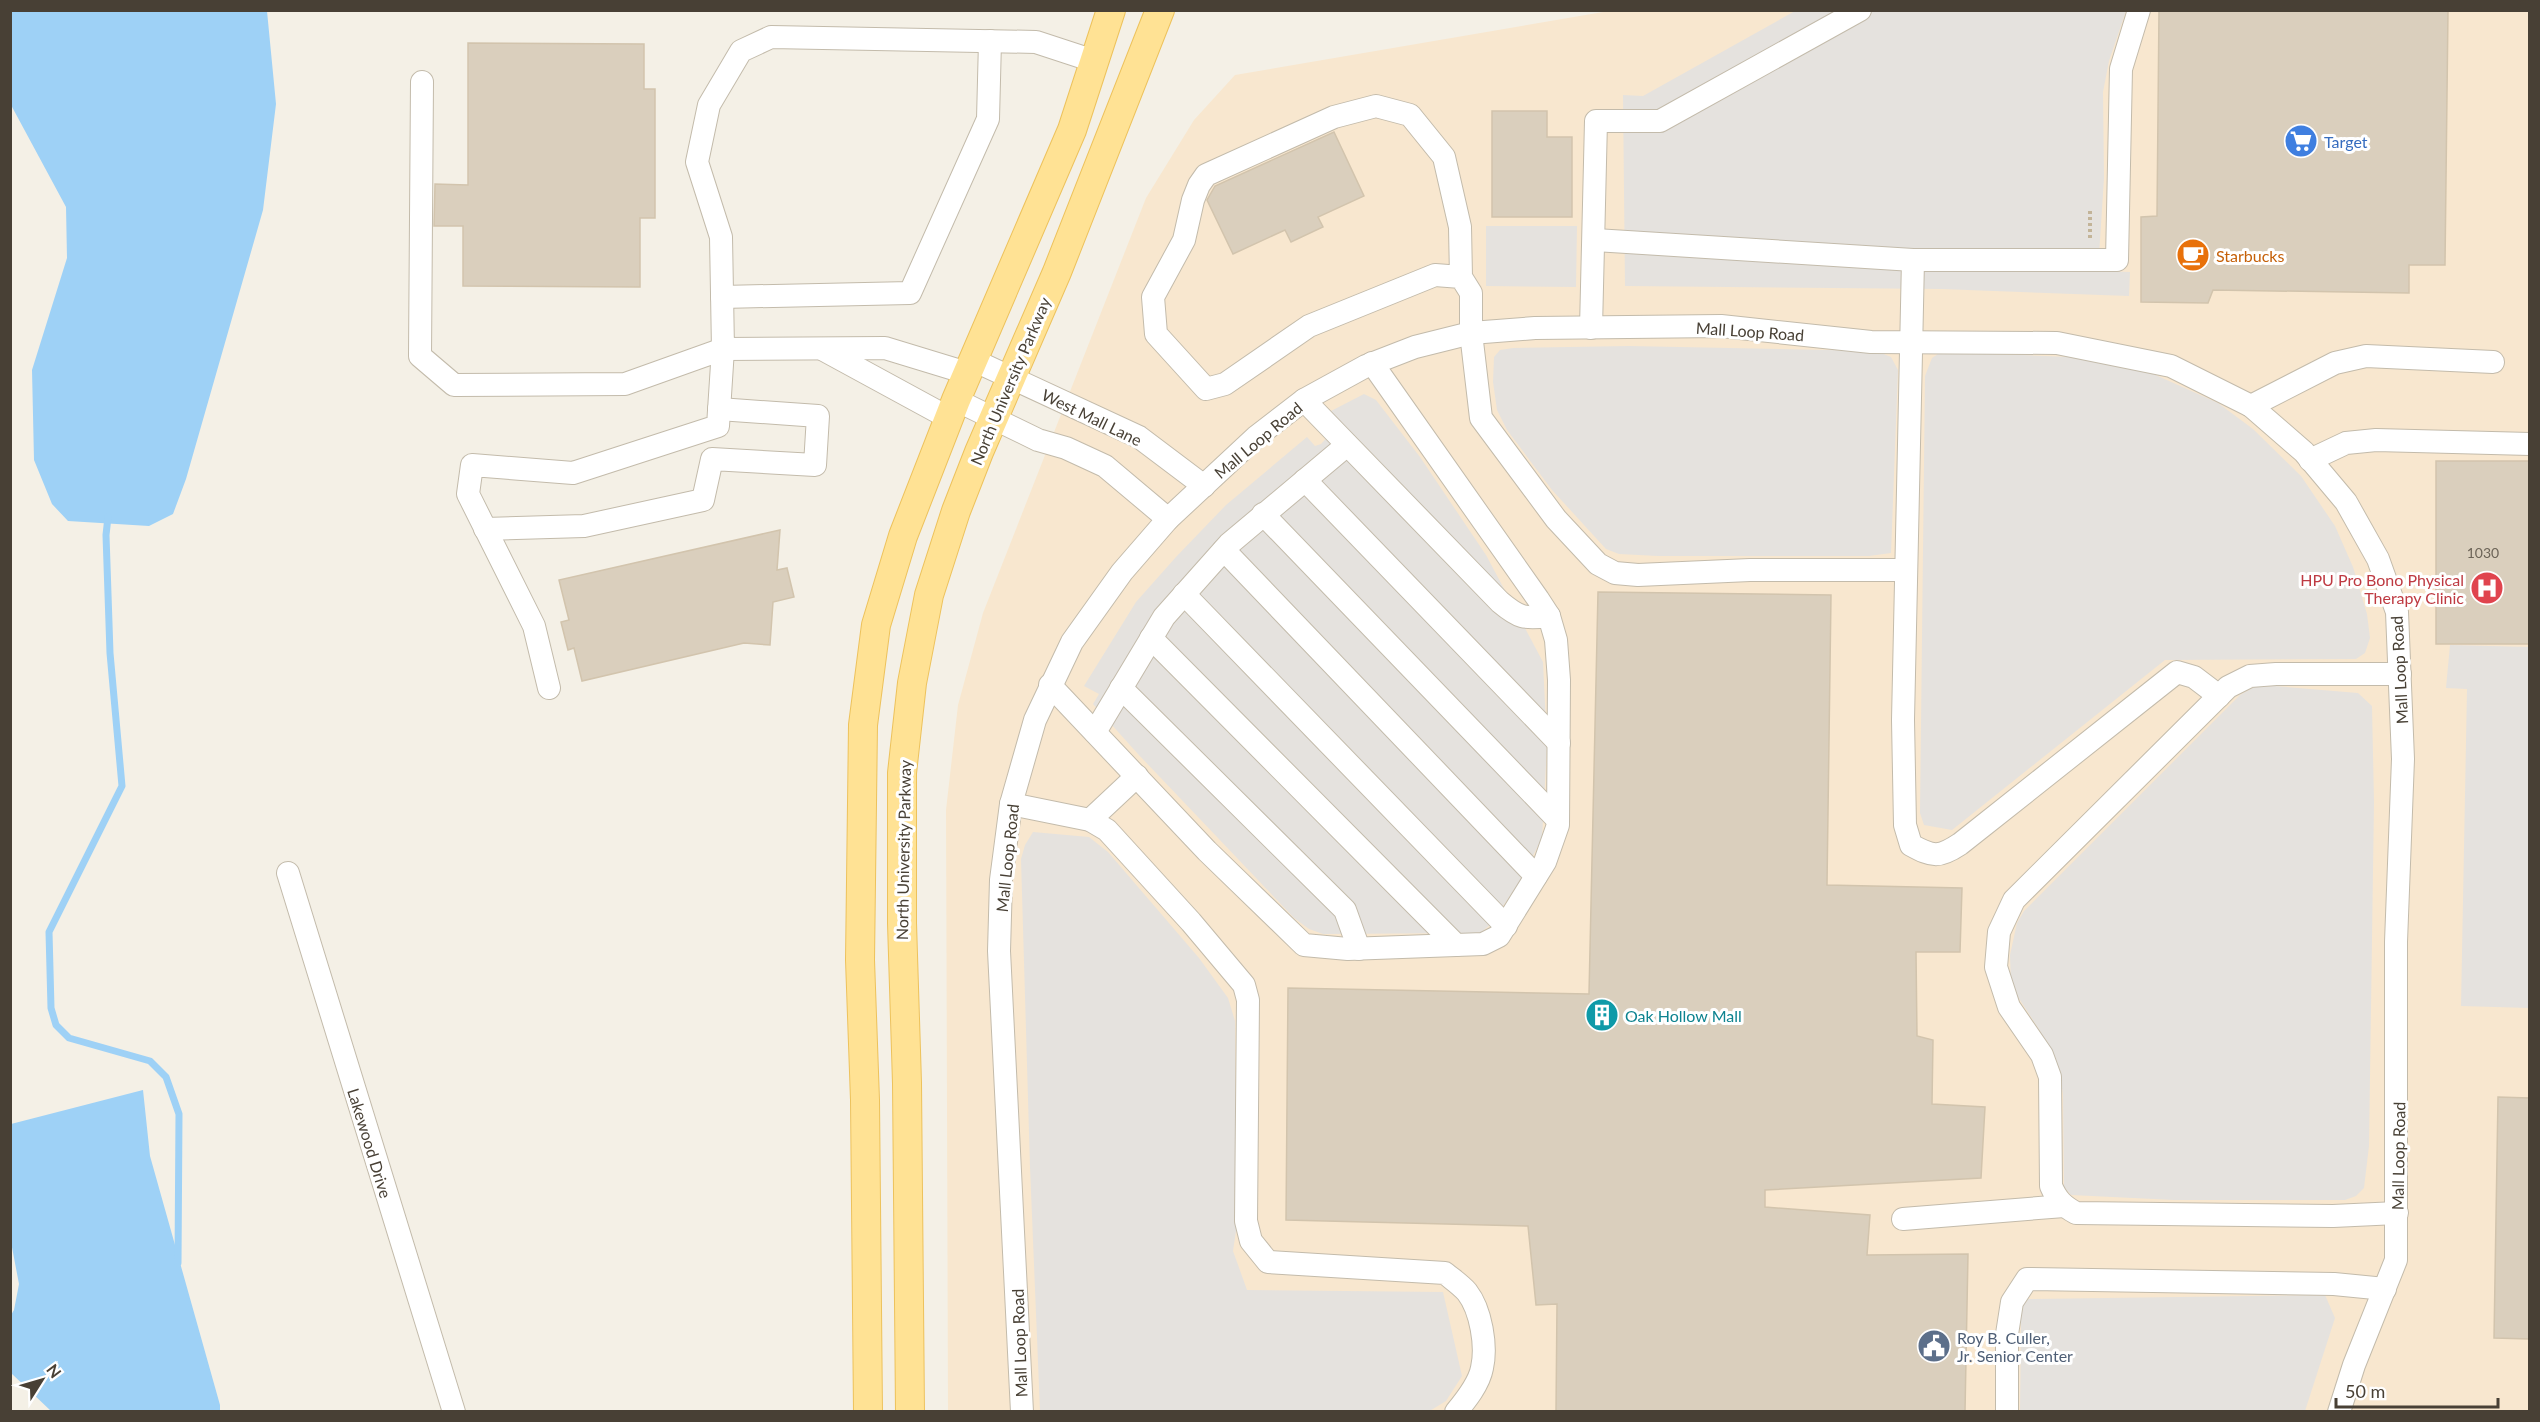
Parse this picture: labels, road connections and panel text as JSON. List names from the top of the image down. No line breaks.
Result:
{"streets":{"main road":["North University Parkway"],"street":["Mall Loop Road","West Mall Lane","Lakewood Drive"]},"crossings":[["Mall Loop Road","West Mall Lane"],["North University Parkway","West Mall Lane"]],"places":{"supermarket":["Target"],"cafe":["Starbucks"],"hospital":["HPU Pro Bono Physical Therapy Clinic"],"building":["Oak Hollow Mall"],"public building":["Roy B. Culler, Jr. Senior Center"]},"house_numbers":["1030"],"scale_bar":"50 m","north":"top right"}
